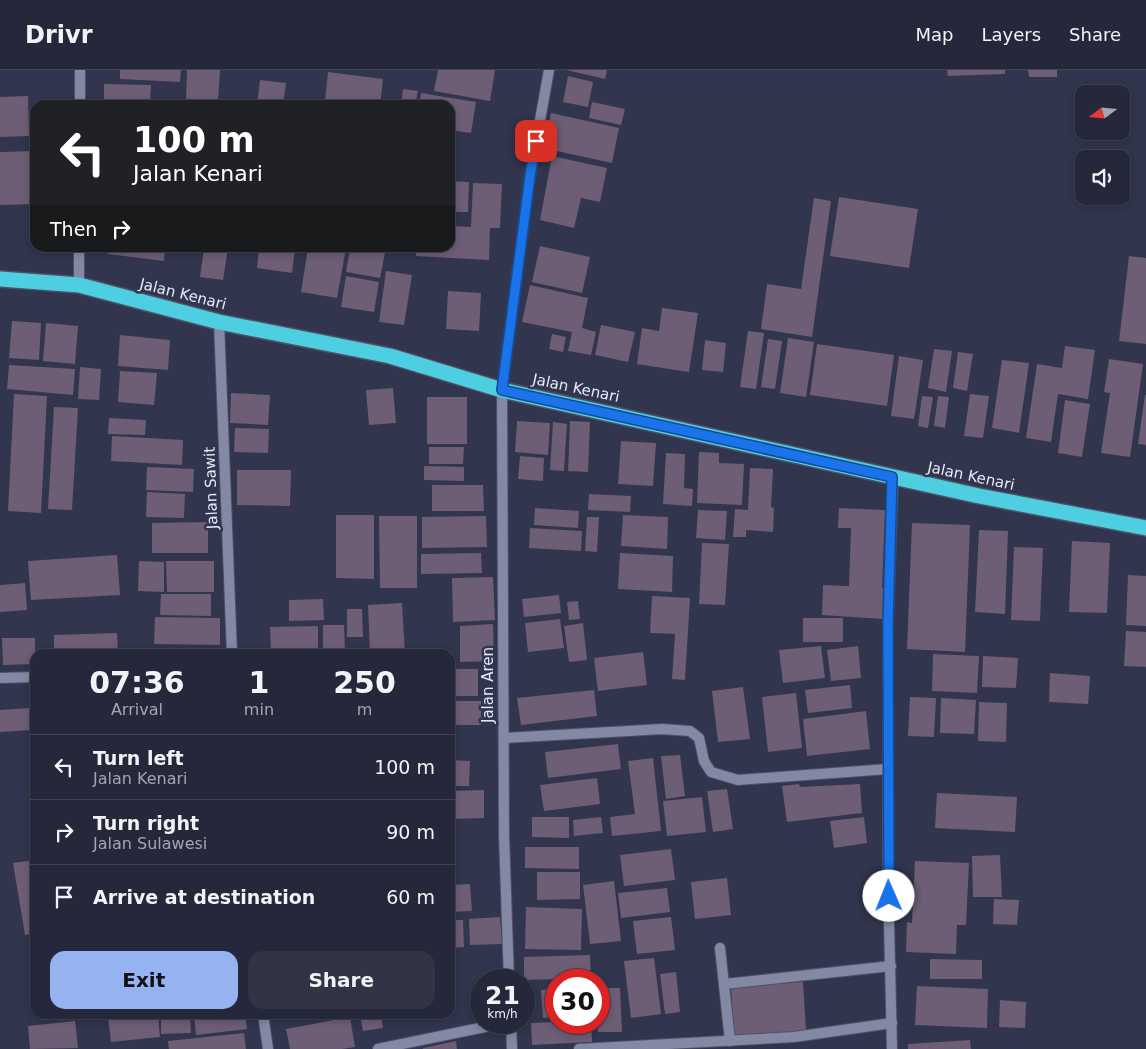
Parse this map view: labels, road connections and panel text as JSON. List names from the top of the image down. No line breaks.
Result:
{"streets":{"highway":["Jalan Kenari"],"street":["Jalan Sawit","Jalan Aren"]},"crossings":[["Jalan Kenari","Jalan Sawit"],["Jalan Kenari","Jalan Aren"]],"north":"left","page":{"header":"Drivr","nav":["Map","Layers","Share"],"turn":["100 m","Jalan Kenari"],"then":"Then","eta":["07:36","Arrival","1","min","250","m"],"list":[{"name":"Turn left","note":"Jalan Kenari","value":"100 m"},{"name":"Turn right","note":"Jalan Sulawesi","value":"90 m"},{"name":"Arrive at destination","value":"60 m"}],"buttons":["Exit","Share"],"speed":"21 km/h","limit":"30"}}
